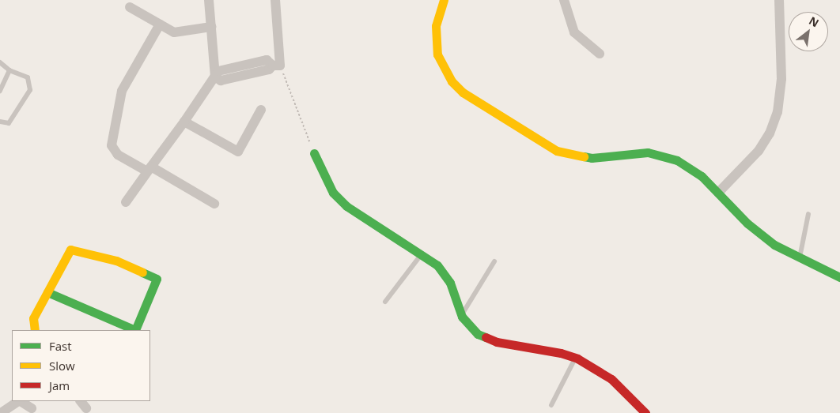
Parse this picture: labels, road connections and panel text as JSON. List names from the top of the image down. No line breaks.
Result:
{"legend":["Fast","Slow","Jam"],"north":"top right"}
